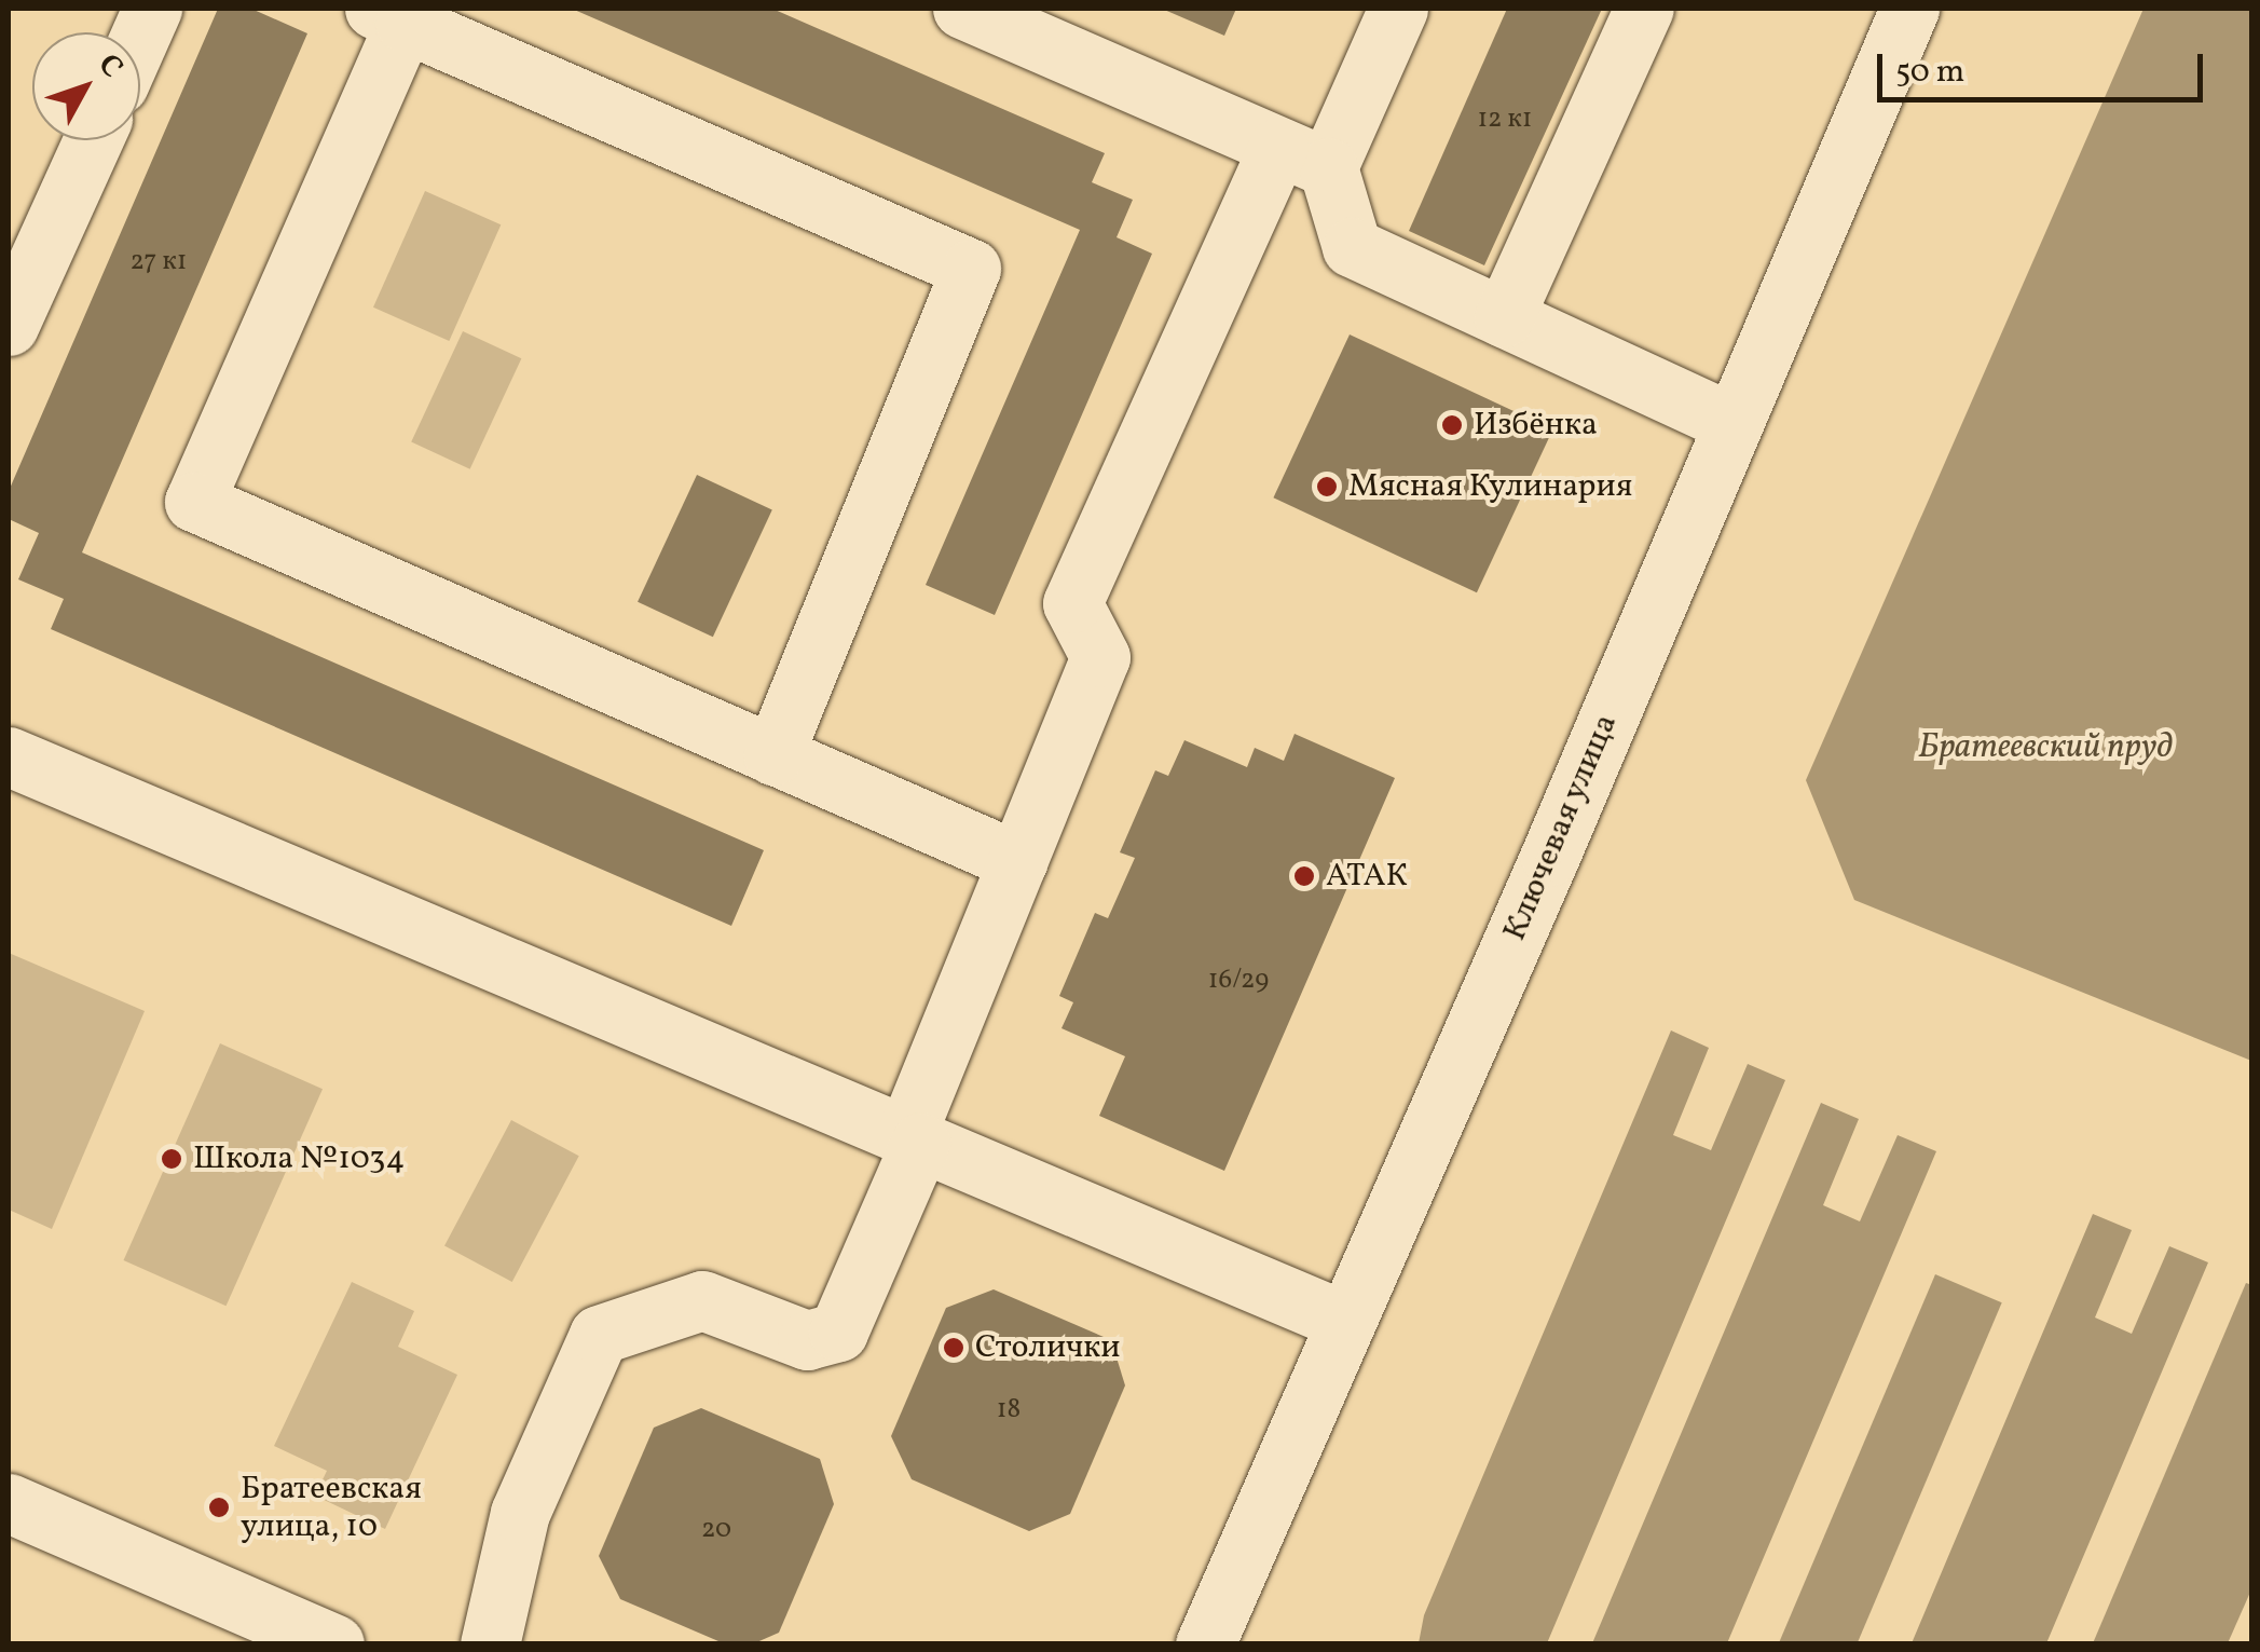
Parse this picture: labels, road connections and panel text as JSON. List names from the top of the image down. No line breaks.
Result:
{"streets":{"street":["Ключевая улица"]},"water":["Братеевский пруд"],"places":["Избёнка","Мясная Кулинария","АТАК","Школа №1034","Столички","Братеевская улица, 10"],"house_numbers":["12 к1","27 к1","16/29","18","20"],"scale_bar":"50 m","north":"top right"}
